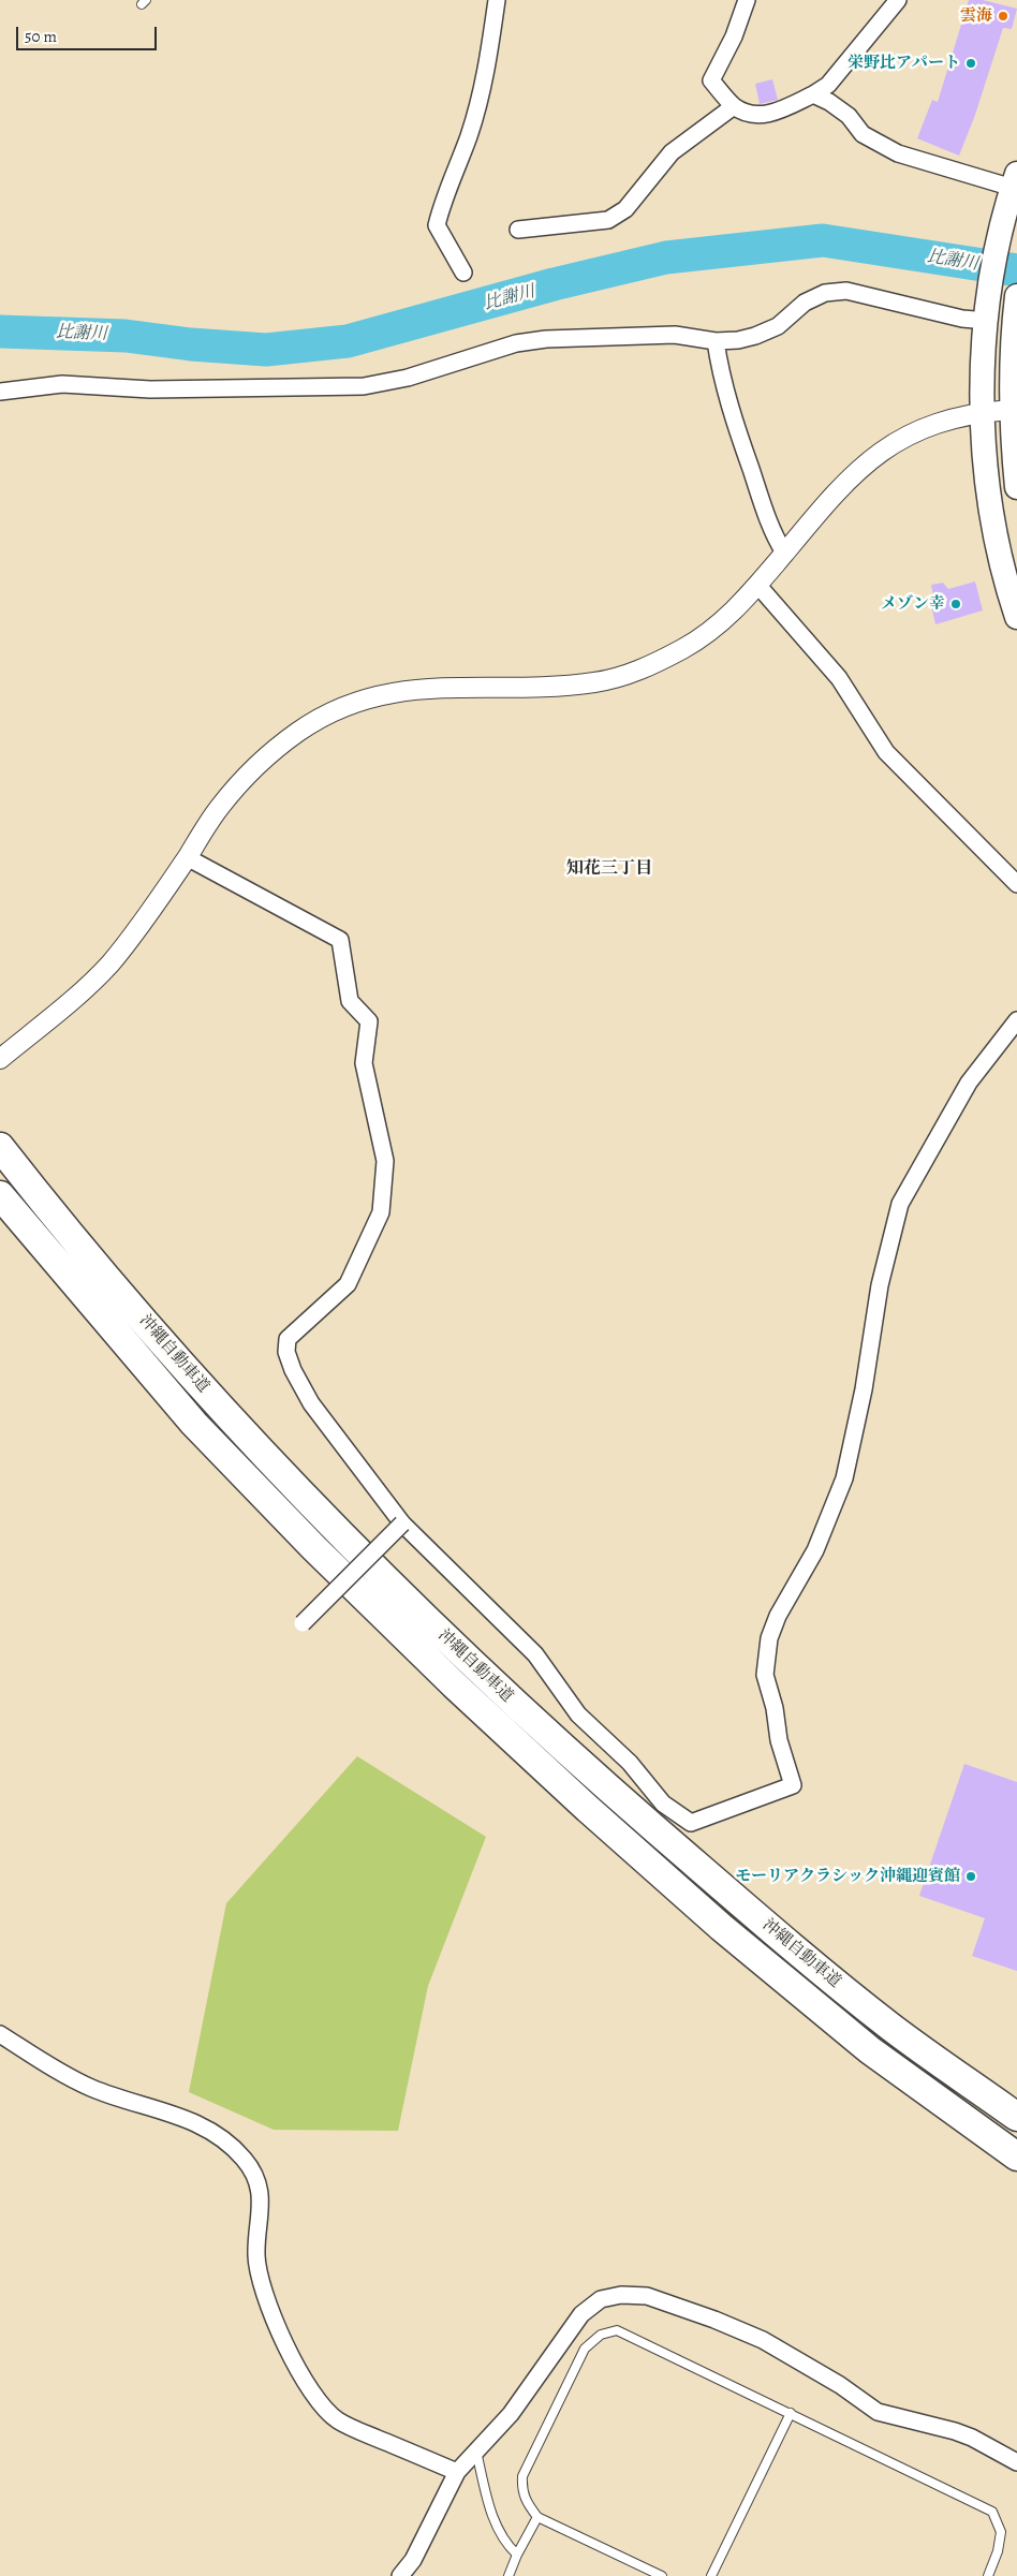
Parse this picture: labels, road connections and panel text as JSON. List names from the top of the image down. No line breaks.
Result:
{"streets":{"highway":["沖縄自動車道"]},"districts":["知花三丁目"],"water":["比謝川"],"places":["雲海","栄野比アパート","メゾン幸","モーリアクラシック沖縄迎賓館"],"scale_bar":"50 m"}
